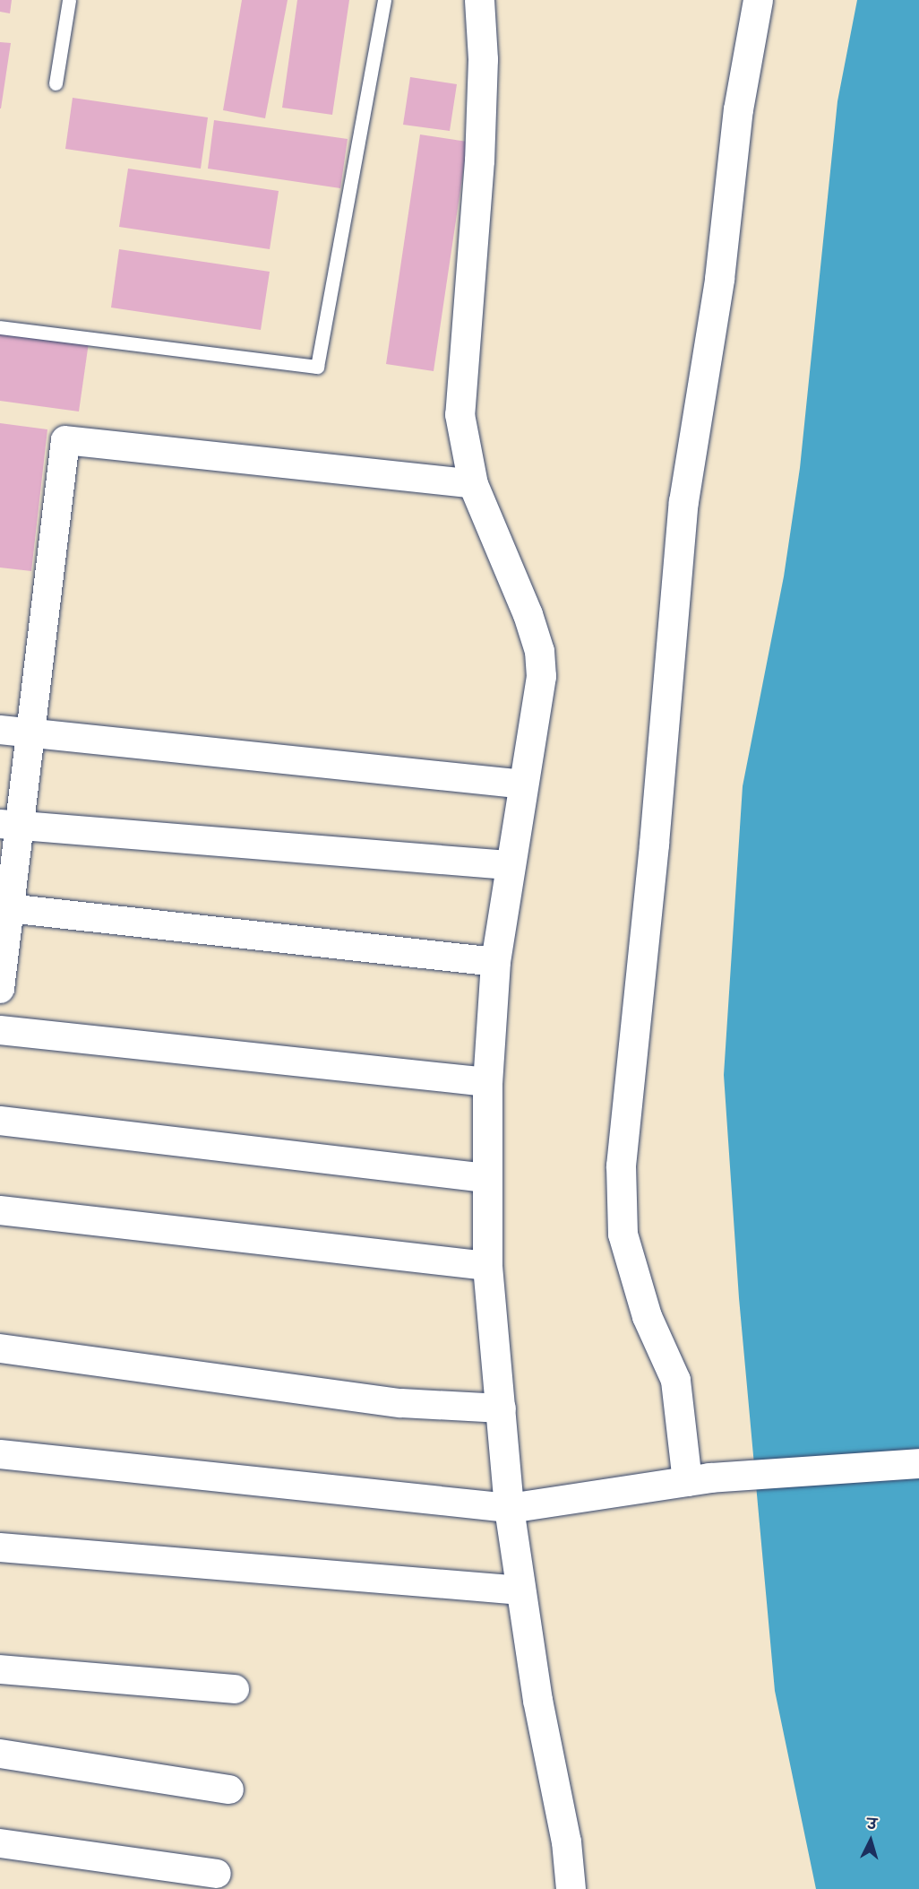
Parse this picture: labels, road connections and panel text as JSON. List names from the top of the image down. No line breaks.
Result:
{"north":"top"}
